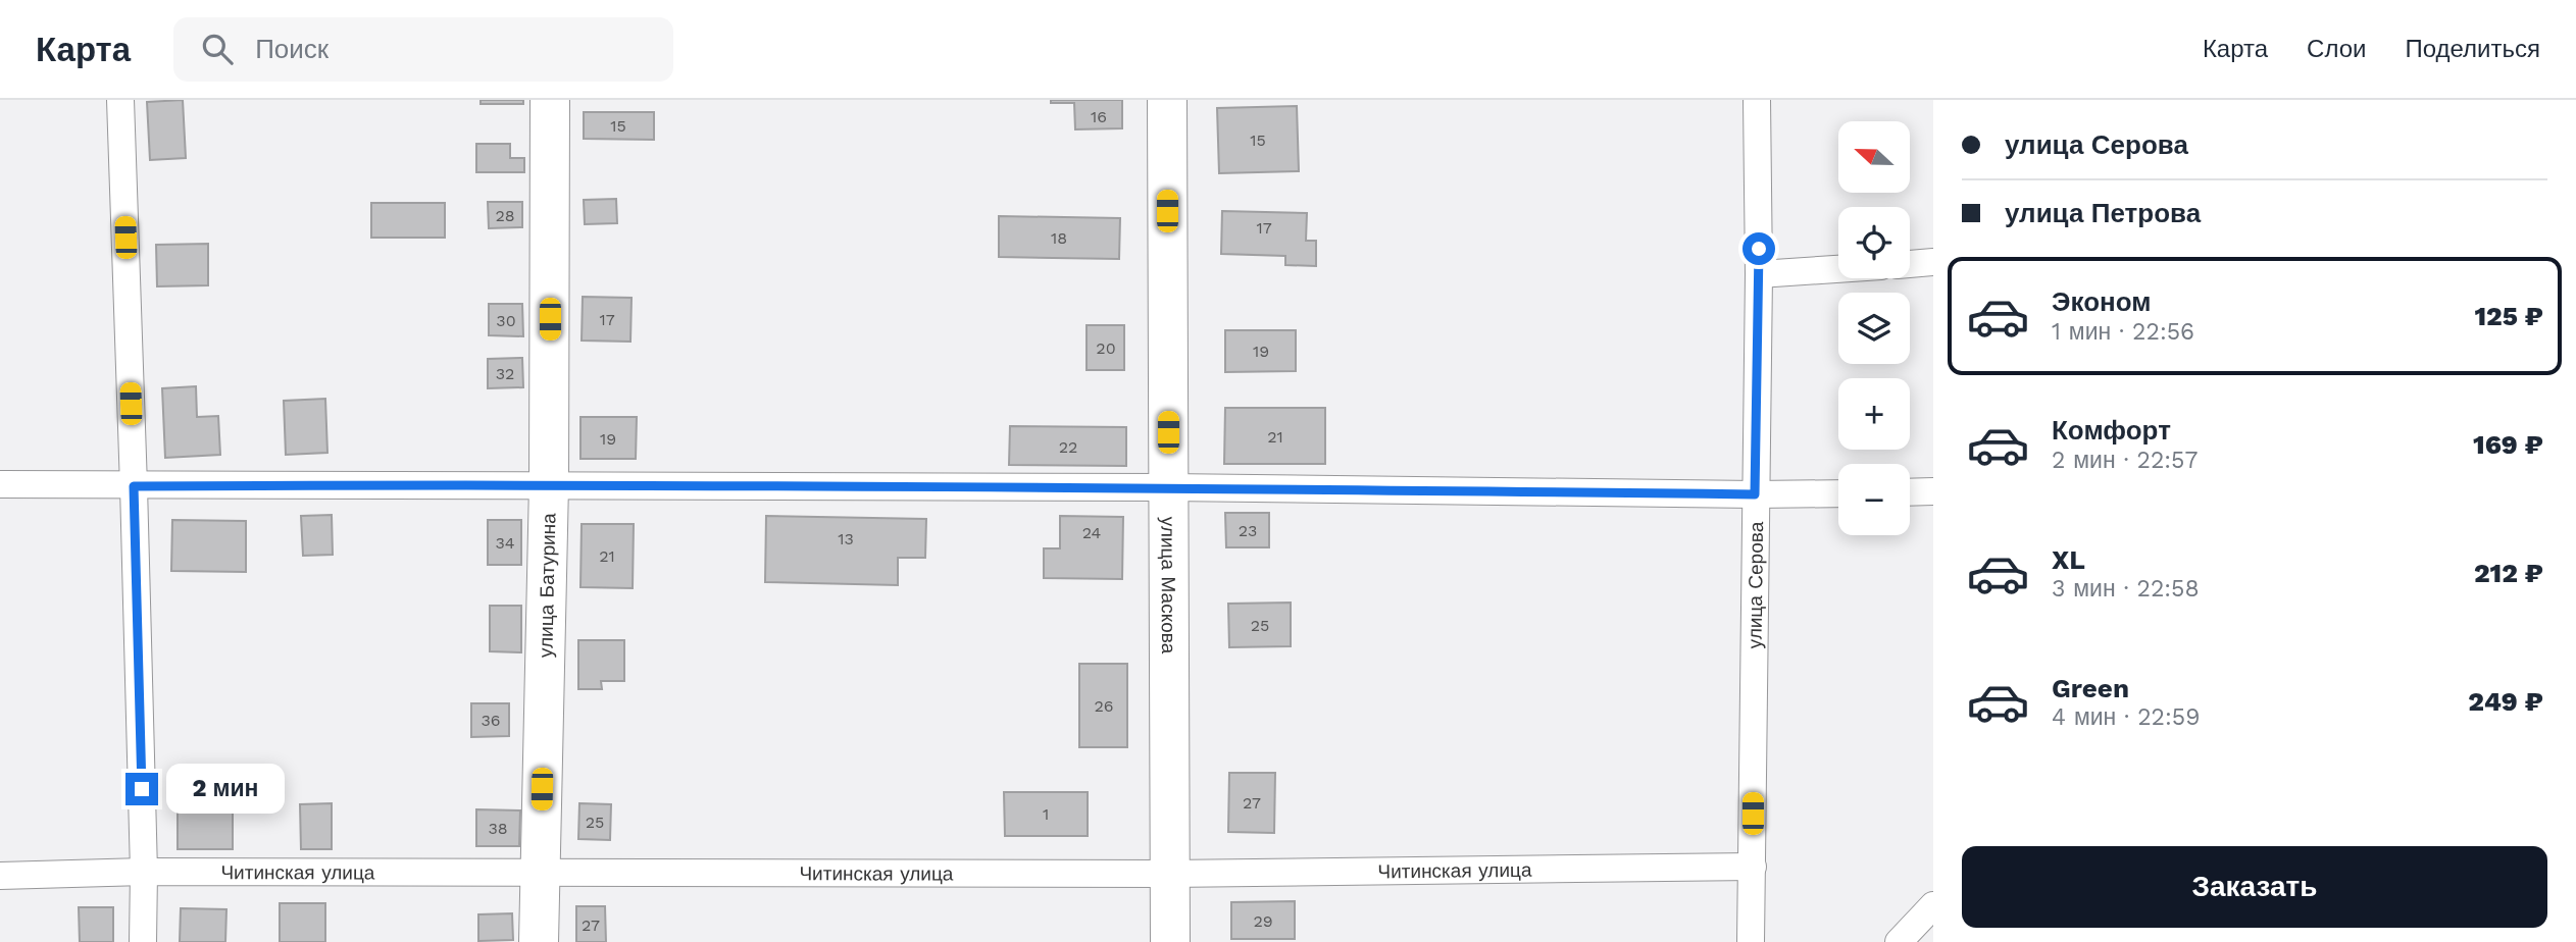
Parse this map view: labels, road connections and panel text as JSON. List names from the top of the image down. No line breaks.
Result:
{"streets":{"street":["улица Батурина","улица Маскова","улица Серова","Читинская улица"]},"crossings":[["улица Батурина","Читинская улица"],["улица Маскова","Читинская улица"],["улица Серова","Читинская улица"]],"house_numbers":["16","15","15","28","17","18","17","30","20","19","32","21","19","22","23","24","13","34","21","25","26","36","27","1","25","38","29","27"],"north":"left","page":{"header":"Карта","search":"Поиск","nav":["Карта","Слои","Поделиться"],"banner":["улица Серова","улица Петрова"],"map_buttons":["+","−"],"list":[{"name":"Эконом","note":"1 мин · 22:56","value":"125 ₽"},{"name":"Комфорт","note":"2 мин · 22:57","value":"169 ₽"},{"name":"XL","note":"3 мин · 22:58","value":"212 ₽"},{"name":"Green","note":"4 мин · 22:59","value":"249 ₽"}],"bubble":"2 мин","buttons":"Заказать"}}
